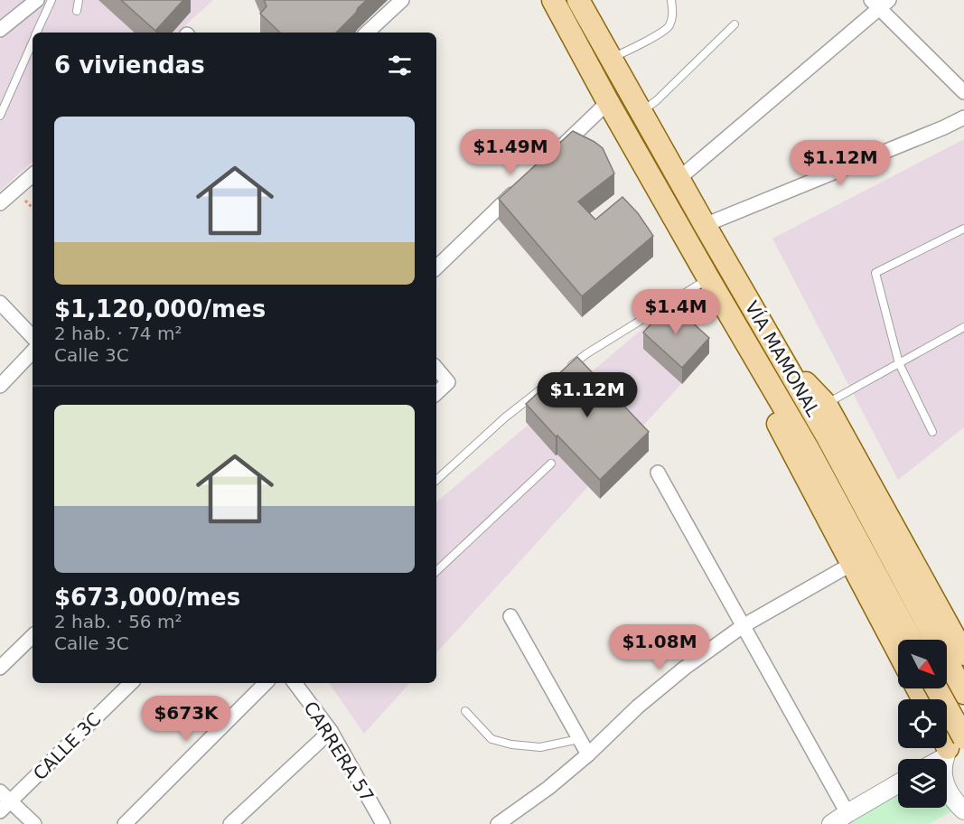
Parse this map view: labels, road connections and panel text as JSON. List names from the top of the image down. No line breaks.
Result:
{"streets":{"main road":["VÍA MAMONAL"],"street":["CALLE 3C","CARRERA 57"]},"north":"bottom right","page":{"heading":"6 viviendas","list":[{"name":"$1,120,000/mes","note":"2 hab. · 74 m² · Calle 3C"},{"name":"$673,000/mes","note":"2 hab. · 56 m² · Calle 3C"}],"price":["$1.49M","$1.12M","$1.4M","$1.12M","$1.08M","$673K"]}}
